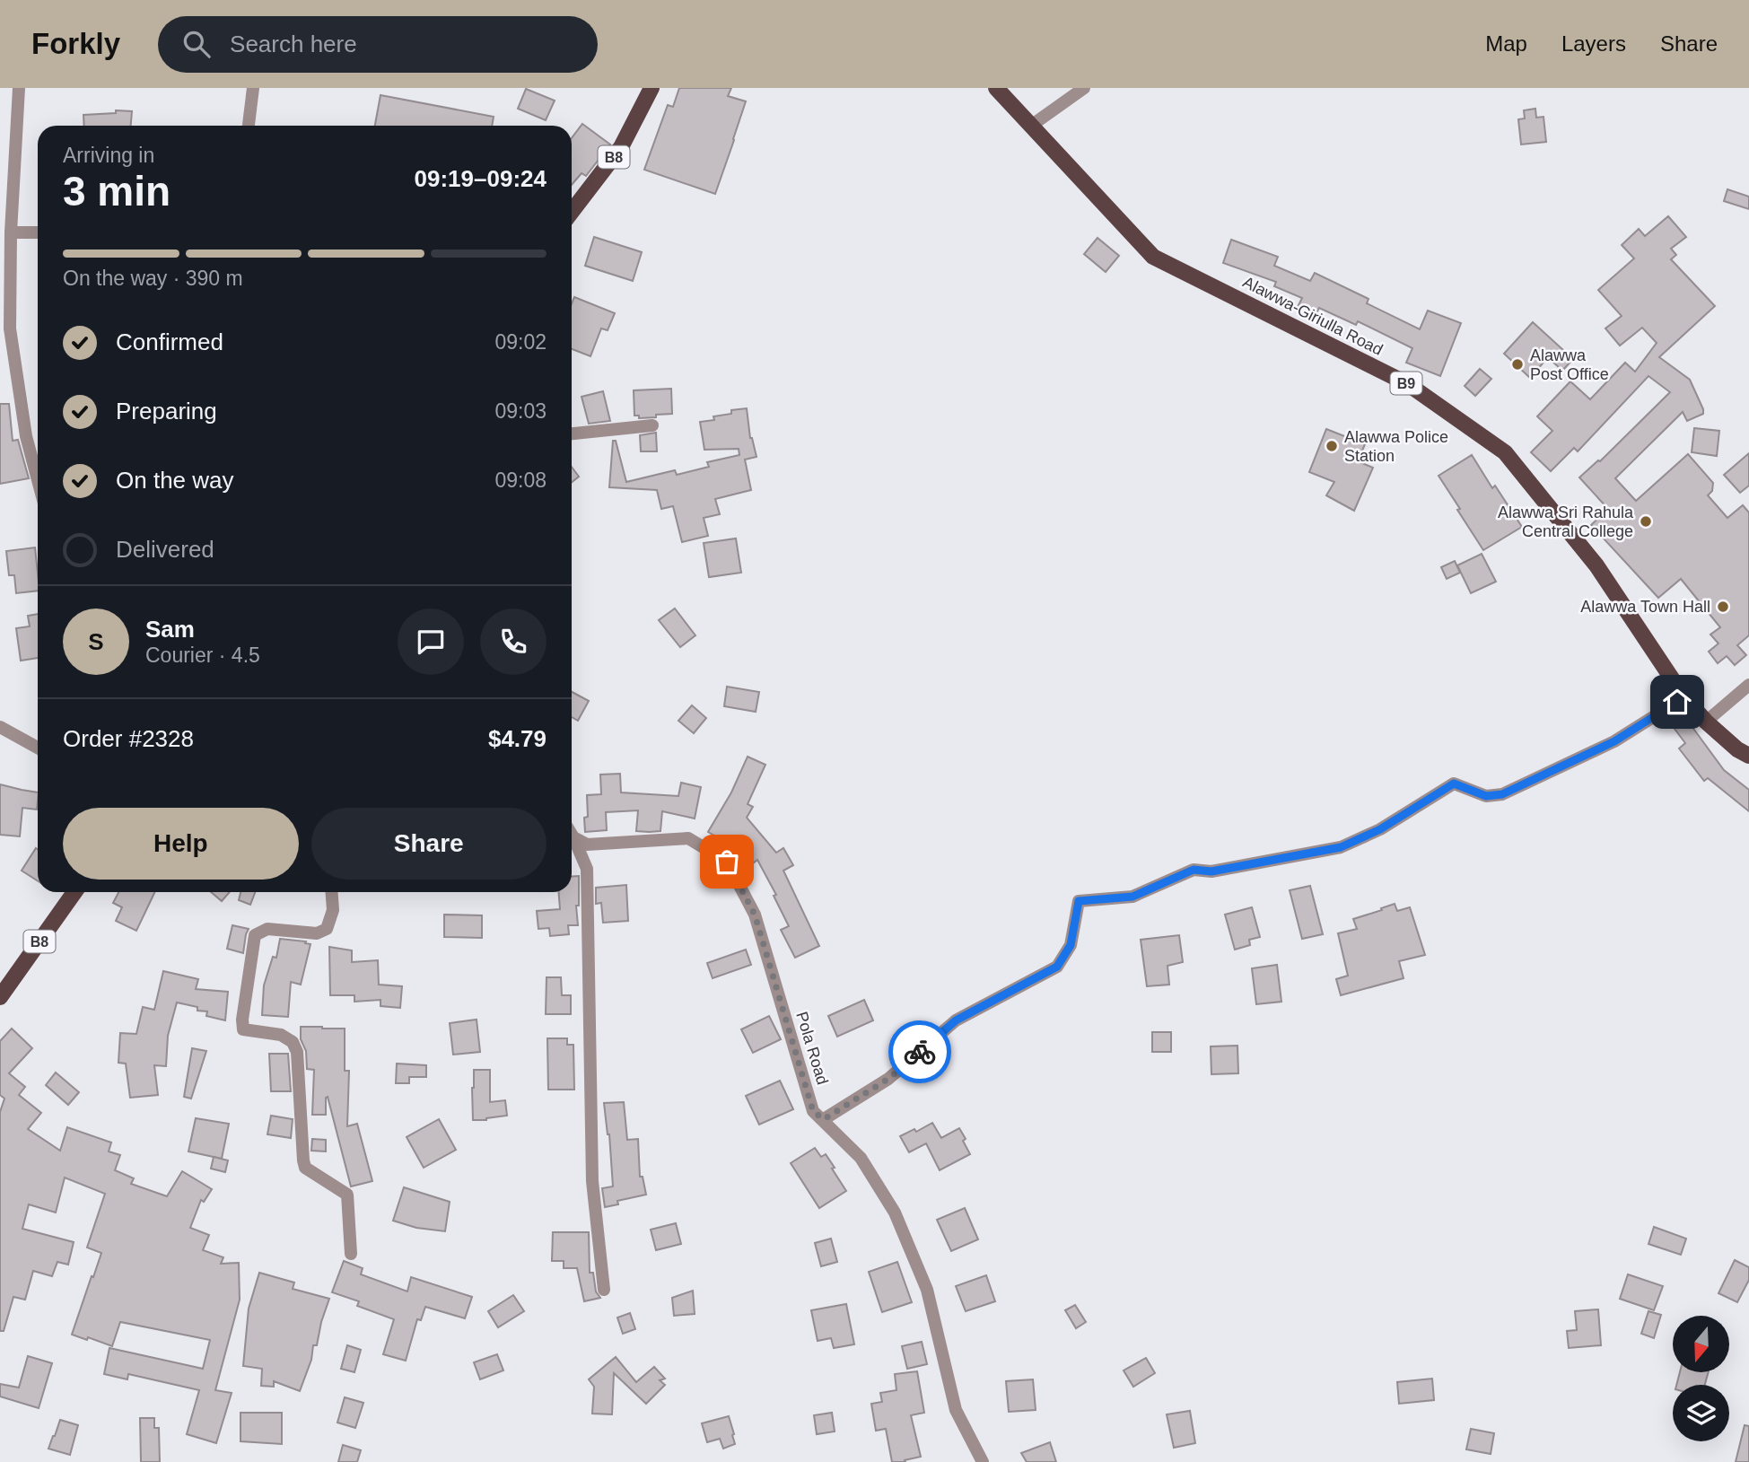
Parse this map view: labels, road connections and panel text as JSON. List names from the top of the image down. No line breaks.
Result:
{"streets":{"main road":["B8","Alawwa-Giriulla Road","B9"],"street":["Pola Road"]},"places":["Alawwa Post Office","Alawwa Police Station","Alawwa Sri Rahula Central College","Alawwa Town Hall"],"north":"bottom","page":{"header":"Forkly","search":"Search here","nav":["Map","Layers","Share"],"heading":["3 min","Arriving in","09:19–09:24"],"panel":["Sam","Courier · 4.5","Order #2328","$4.79"],"bar":"On the way · 390 m","list":[["Confirmed","09:02"],["Preparing","09:03"],["On the way","09:08"],"Delivered"],"round":"S","buttons":["Help","Share"]}}
